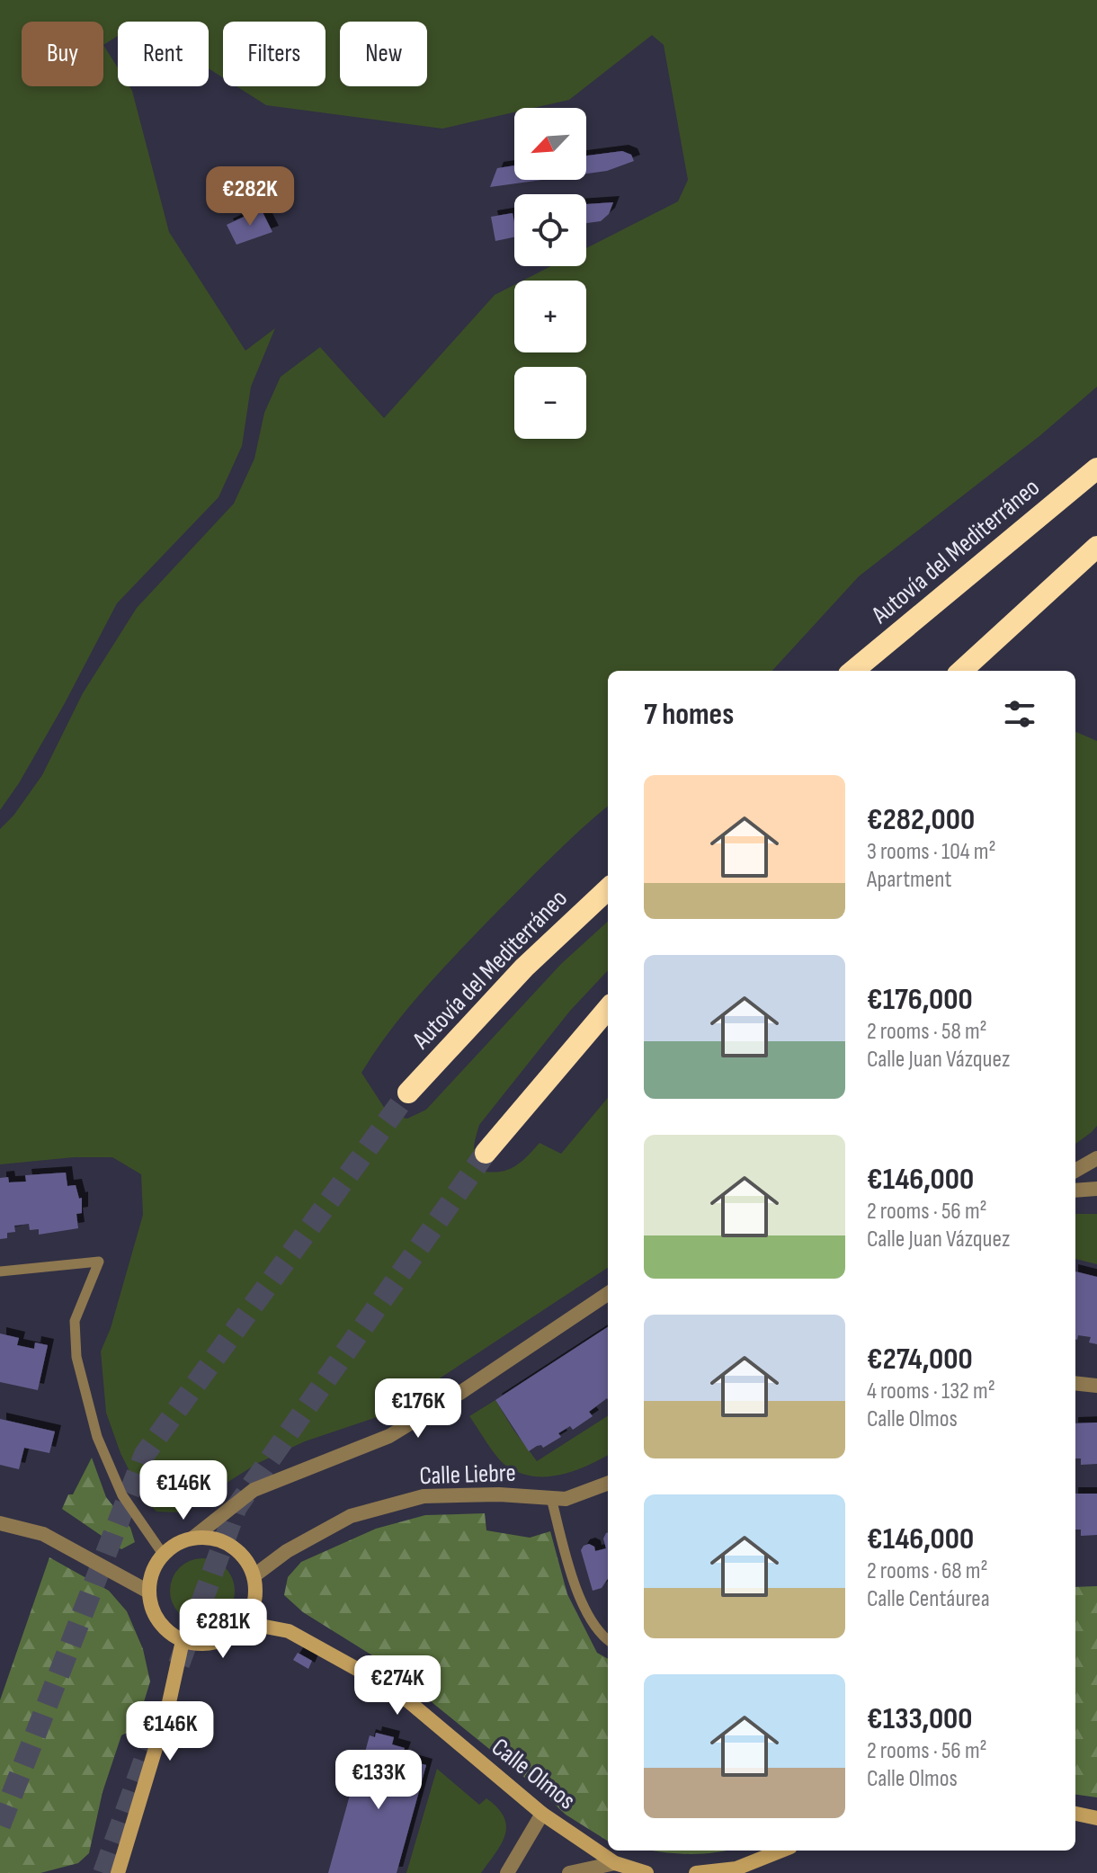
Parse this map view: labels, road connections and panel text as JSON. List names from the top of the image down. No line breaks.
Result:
{"streets":{"highway":["Autovía del Mediterráneo"],"street":["Calle Liebre","Calle Olmos"]},"crossings":[["Calle Liebre","Calle Olmos"]],"north":"bottom left","page":{"chip":["Buy","Rent","Filters","New"],"map_buttons":["+","−"],"price":["€282K","€176K","€146K","€281K","€274K","€146K","€133K"],"heading":"7 homes","list":[{"name":"€282,000","note":"3 rooms · 104 m² · Apartment"},{"name":"€176,000","note":"2 rooms · 58 m² · Calle Juan Vázquez"},{"name":"€146,000","note":"2 rooms · 56 m² · Calle Juan Vázquez"},{"name":"€274,000","note":"4 rooms · 132 m² · Calle Olmos"},{"name":"€146,000","note":"2 rooms · 68 m² · Calle Centáurea"},{"name":"€133,000","note":"2 rooms · 56 m² · Calle Olmos"}]}}
